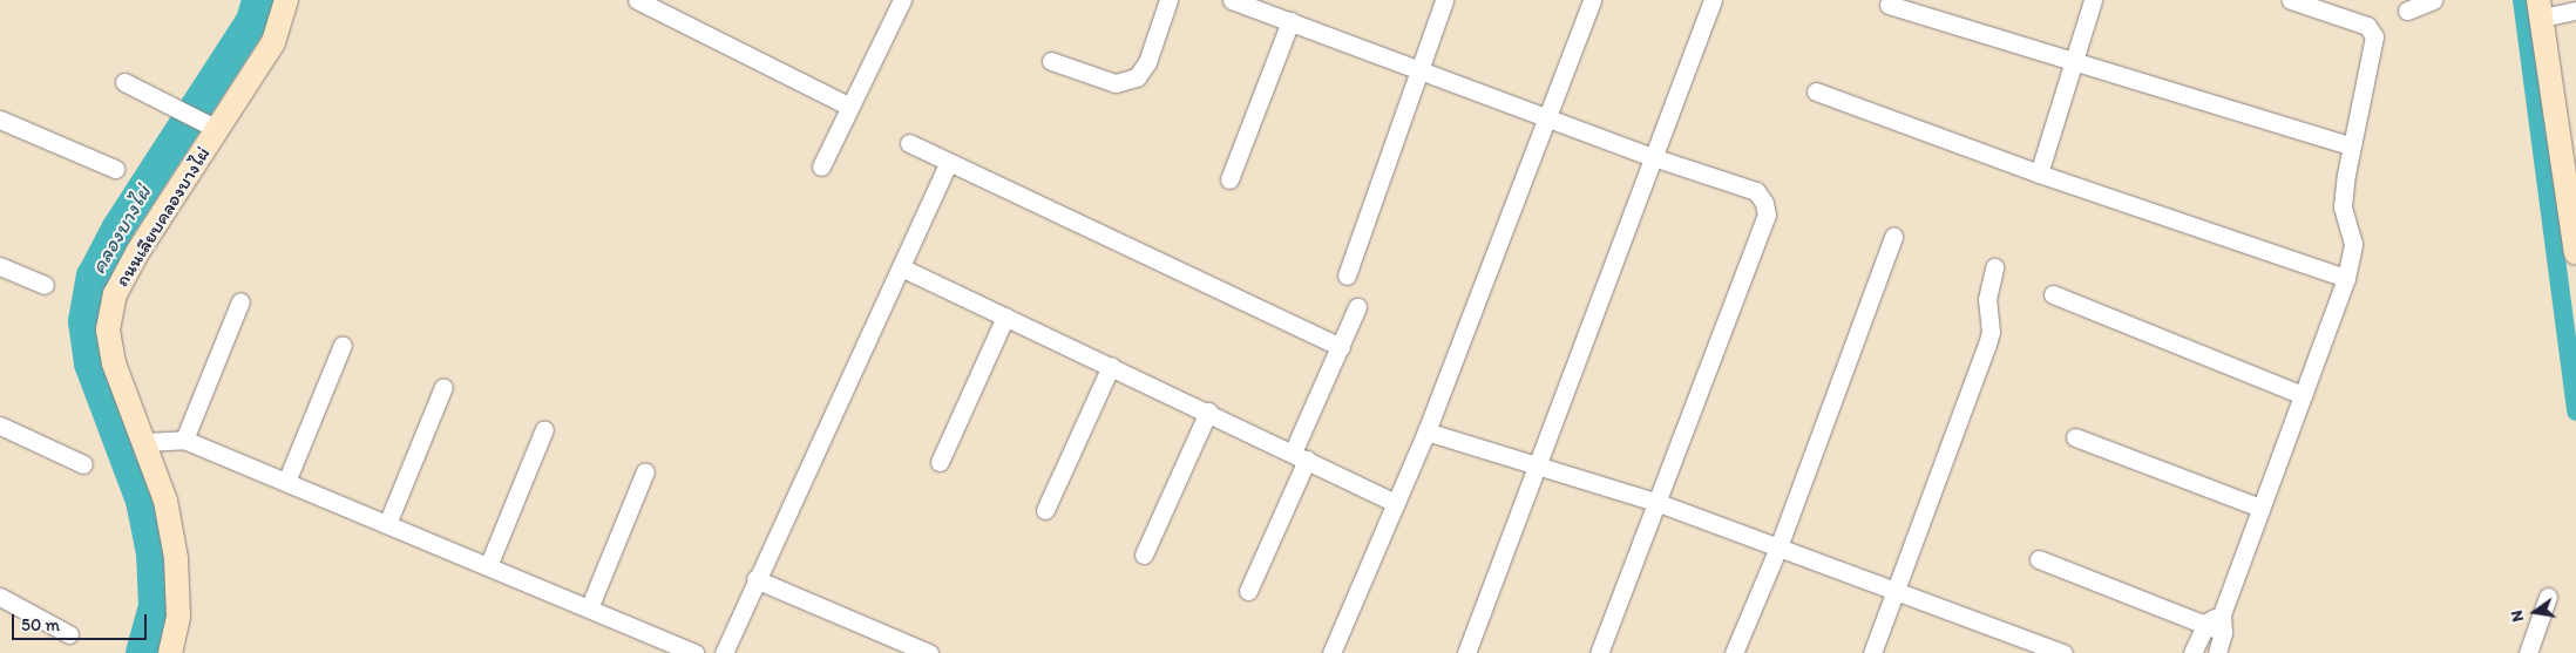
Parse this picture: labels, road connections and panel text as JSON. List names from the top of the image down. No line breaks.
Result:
{"streets":{"street":["ถนนเลียบคลองบางไผ่"]},"water":["คลองบางไผ่"],"scale_bar":"50 m","north":"left"}
